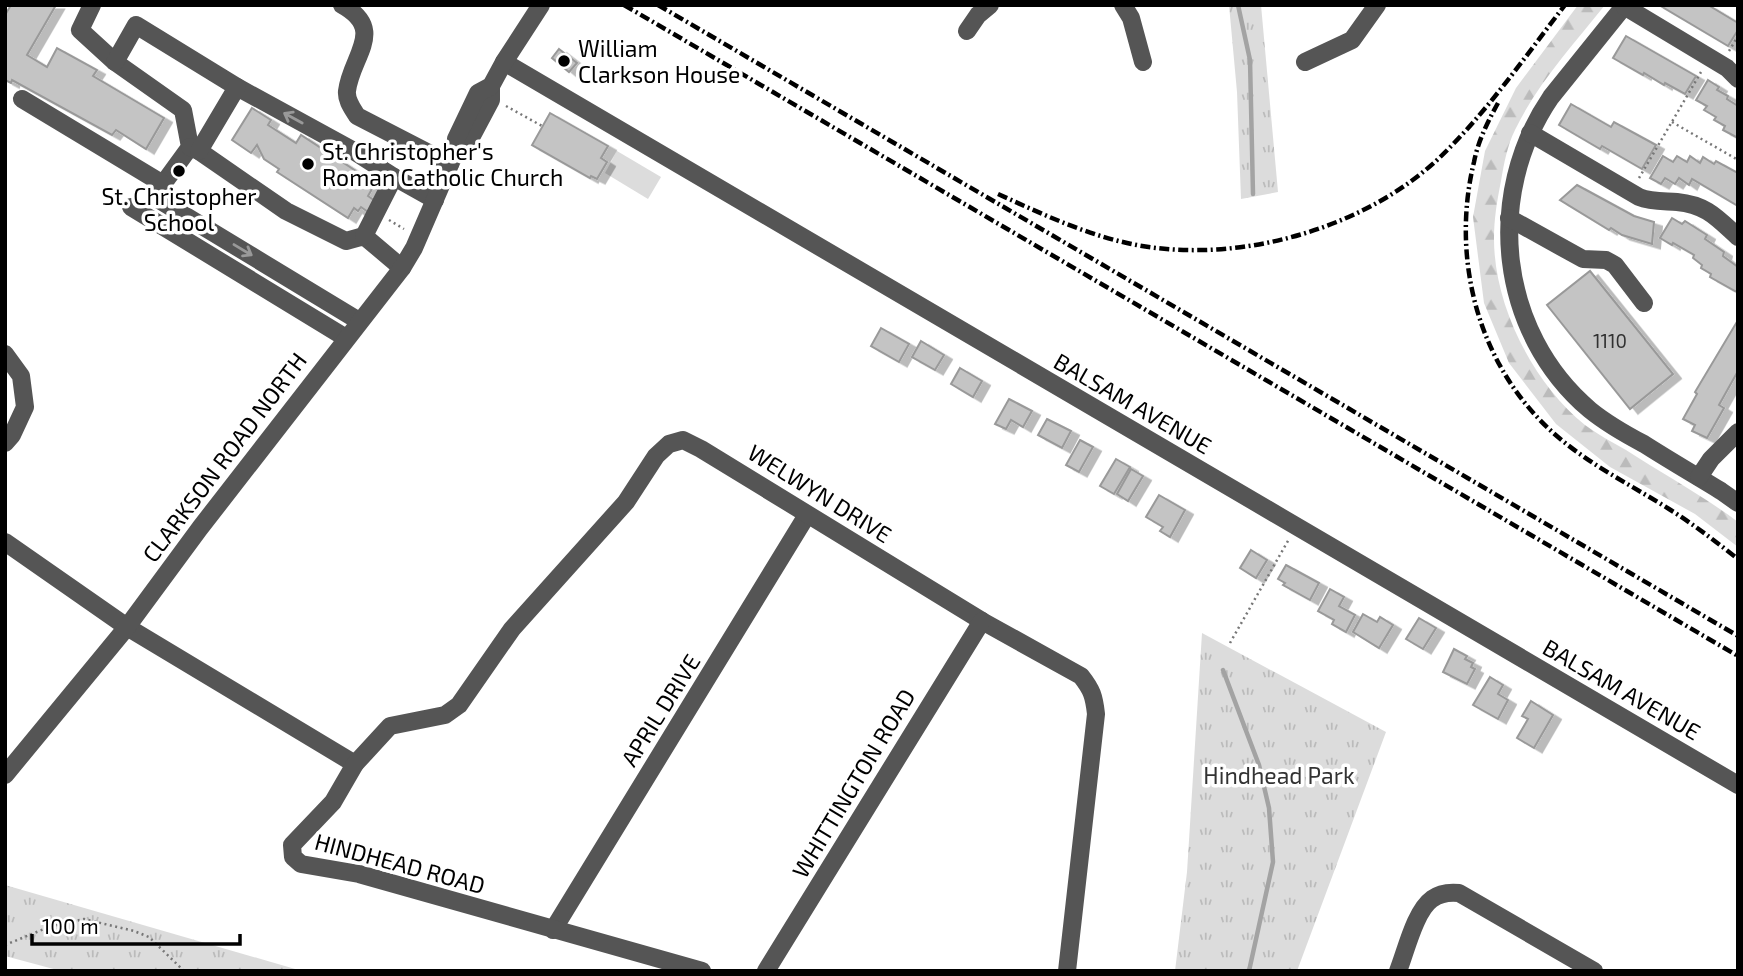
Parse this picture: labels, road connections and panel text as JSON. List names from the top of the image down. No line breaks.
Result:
{"streets":{"street":["BALSAM AVENUE","CLARKSON ROAD NORTH","WELWYN DRIVE","APRIL DRIVE","WHITTINGTON ROAD","HINDHEAD ROAD"]},"crossings":[["BALSAM AVENUE","CLARKSON ROAD NORTH"],["WELWYN DRIVE","APRIL DRIVE"],["WELWYN DRIVE","WHITTINGTON ROAD"],["WELWYN DRIVE","HINDHEAD ROAD"],["APRIL DRIVE","HINDHEAD ROAD"]],"parks":["Hindhead Park"],"places":["William Clarkson House","St. Christopher's Roman Catholic Church","St. Christopher School"],"house_numbers":["1110"],"scale_bar":"100 m"}
